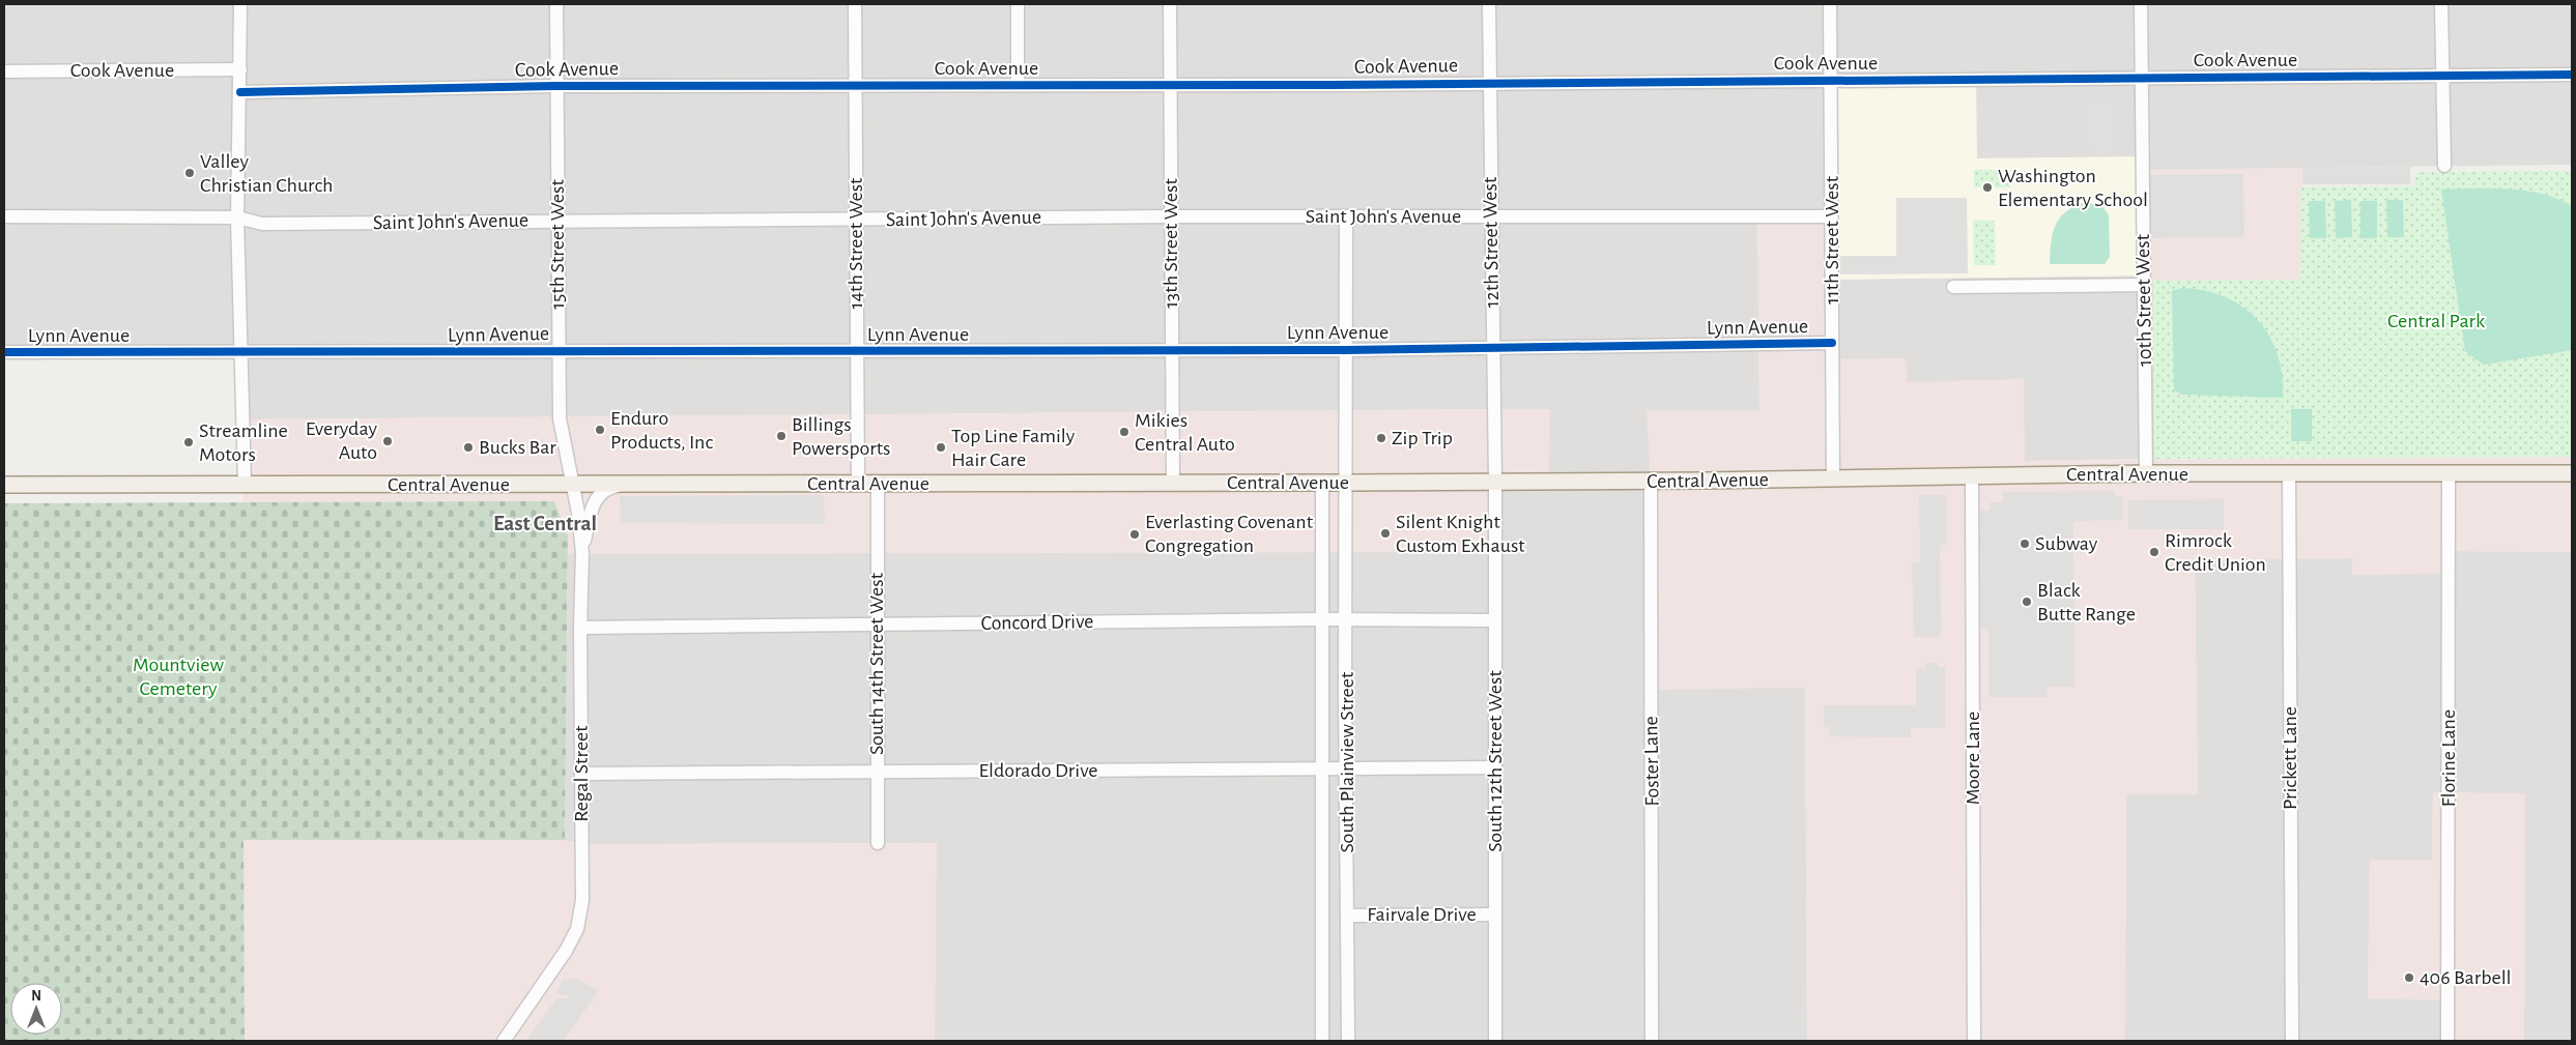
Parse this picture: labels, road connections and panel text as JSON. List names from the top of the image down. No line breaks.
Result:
{"streets":{"main road":["Central Avenue"],"street":["Cook Avenue","Saint John's Avenue","11th Street West","12th Street West","14th Street West","13th Street West","15th Street West","10th Street West","Lynn Avenue","Concord Drive","South 14th Street West","Moore Lane","Prickett Lane","Florine Lane","South 12th Street West","Foster Lane","South Plainview Street","Eldorado Drive","Regal Street","Fairvale Drive"]},"crossings":[["Cook Avenue","11th Street West"],["Cook Avenue","12th Street West"],["Cook Avenue","14th Street West"],["Cook Avenue","13th Street West"],["Cook Avenue","15th Street West"],["Cook Avenue","10th Street West"],["Saint John's Avenue","11th Street West"],["Saint John's Avenue","12th Street West"],["Saint John's Avenue","14th Street West"],["Saint John's Avenue","13th Street West"],["Saint John's Avenue","15th Street West"],["Saint John's Avenue","South Plainview Street"],["11th Street West","Lynn Avenue"],["11th Street West","Central Avenue"],["12th Street West","Lynn Avenue"],["12th Street West","Central Avenue"],["12th Street West","South 12th Street West"],["14th Street West","Lynn Avenue"],["14th Street West","Central Avenue"],["13th Street West","Lynn Avenue"],["13th Street West","Central Avenue"],["15th Street West","Lynn Avenue"],["15th Street West","Central Avenue"],["15th Street West","Regal Street"],["10th Street West","Central Avenue"],["Lynn Avenue","South Plainview Street"],["Central Avenue","South 14th Street West"],["Central Avenue","Moore Lane"],["Central Avenue","Prickett Lane"],["Central Avenue","Florine Lane"],["Central Avenue","South 12th Street West"],["Central Avenue","Foster Lane"],["Central Avenue","South Plainview Street"],["Central Avenue","Regal Street"],["Concord Drive","South 14th Street West"],["Concord Drive","South 12th Street West"],["Concord Drive","South Plainview Street"],["Concord Drive","Regal Street"],["South 14th Street West","Eldorado Drive"],["South 12th Street West","Eldorado Drive"],["South 12th Street West","Fairvale Drive"],["South Plainview Street","Eldorado Drive"],["South Plainview Street","Fairvale Drive"],["Eldorado Drive","Regal Street"]],"districts":["East Central"],"parks":["Central Park","Mountview Cemetery"],"places":["Valley Christian Church","Washington Elementary School","Enduro Products, Inc","Mikies Central Auto","Billings Powersports","Zip Trip","Everyday Auto","Streamline Motors","Bucks Bar","Top Line Family Hair Care","Silent Knight Custom Exhaust","Everlasting Covenant Congregation","Subway","Rimrock Credit Union","Black Butte Range","406 Barbell"],"north":"top"}
